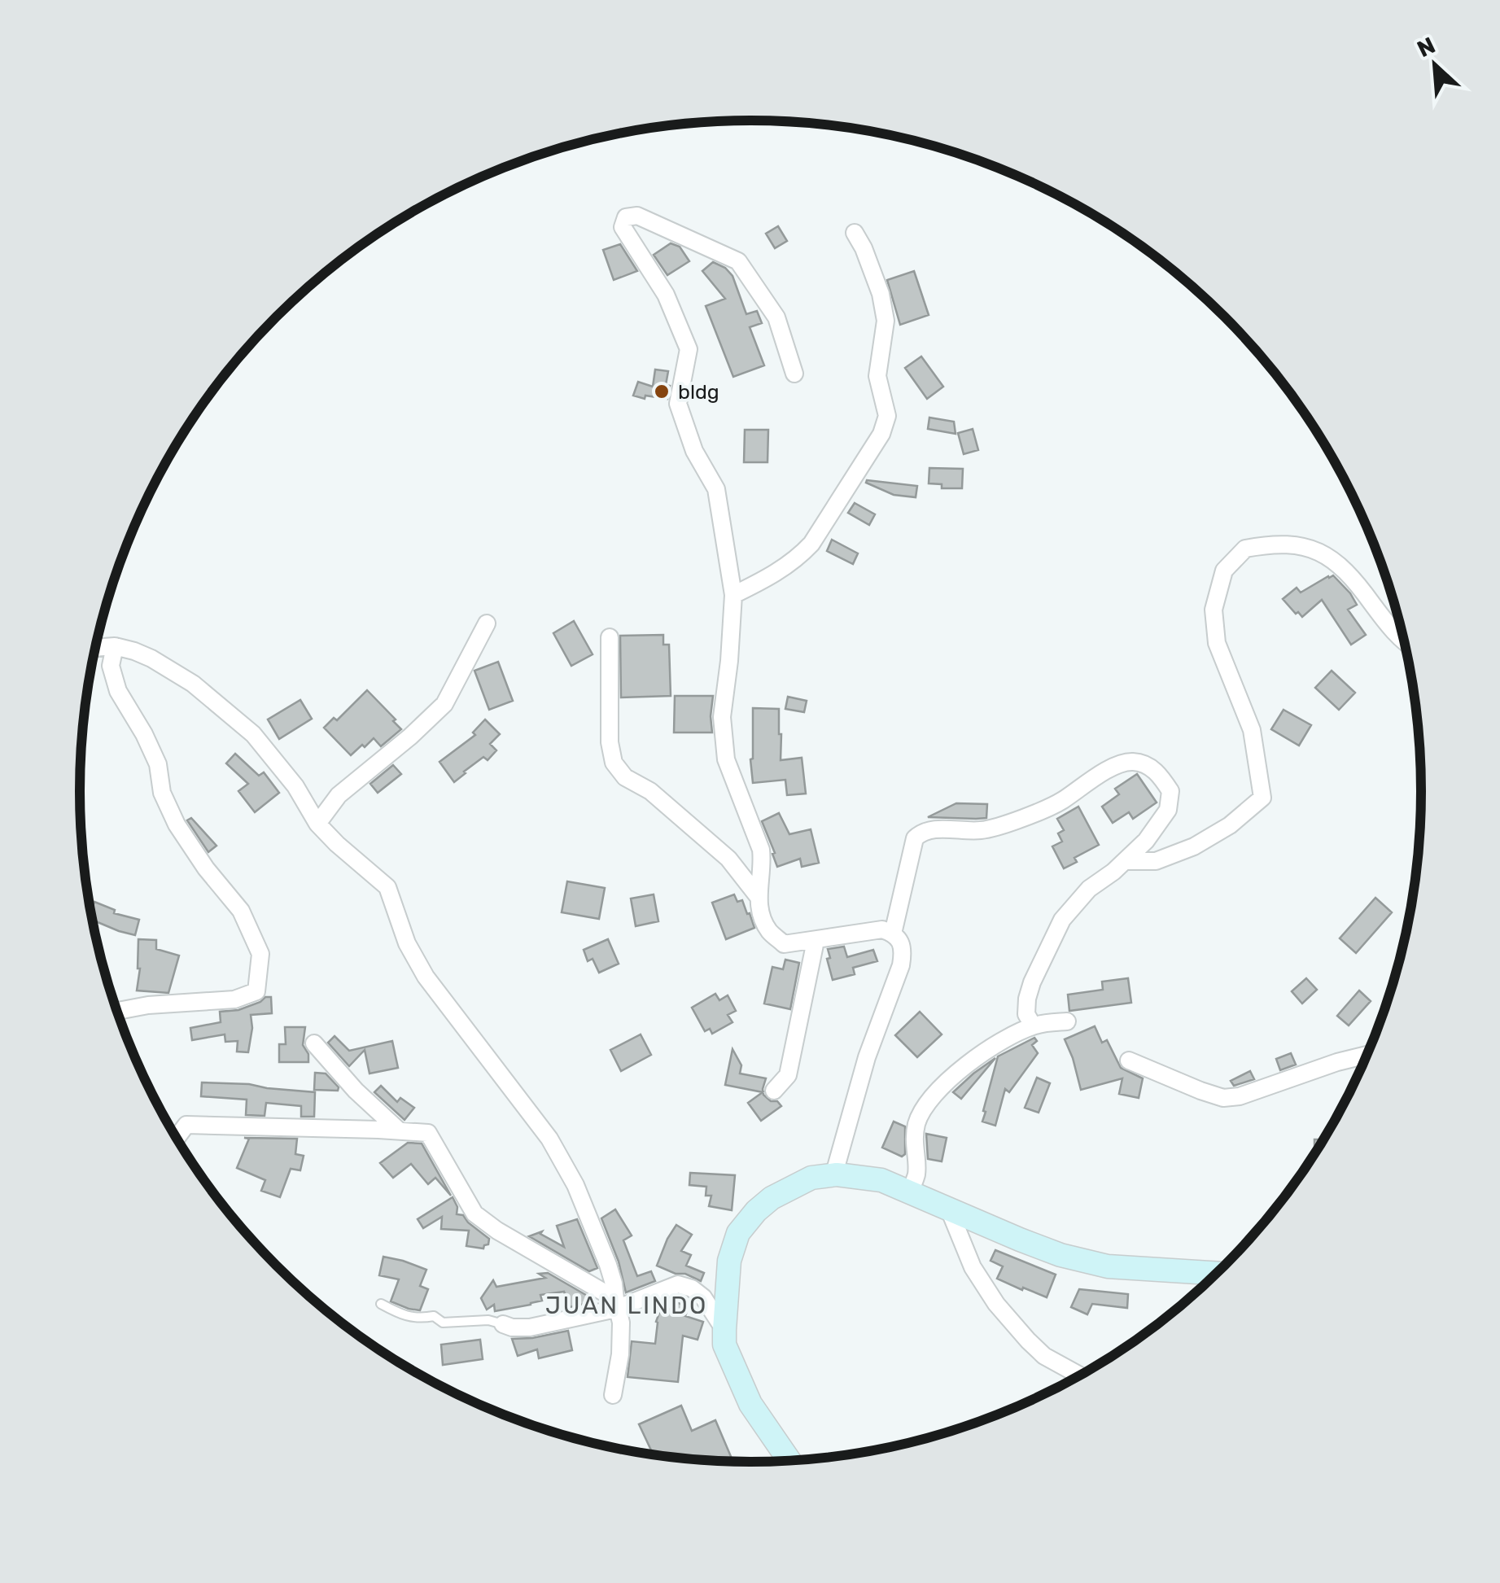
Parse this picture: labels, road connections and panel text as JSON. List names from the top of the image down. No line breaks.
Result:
{"districts":["JUAN LINDO"],"places":["bldg"],"north":"top left"}
